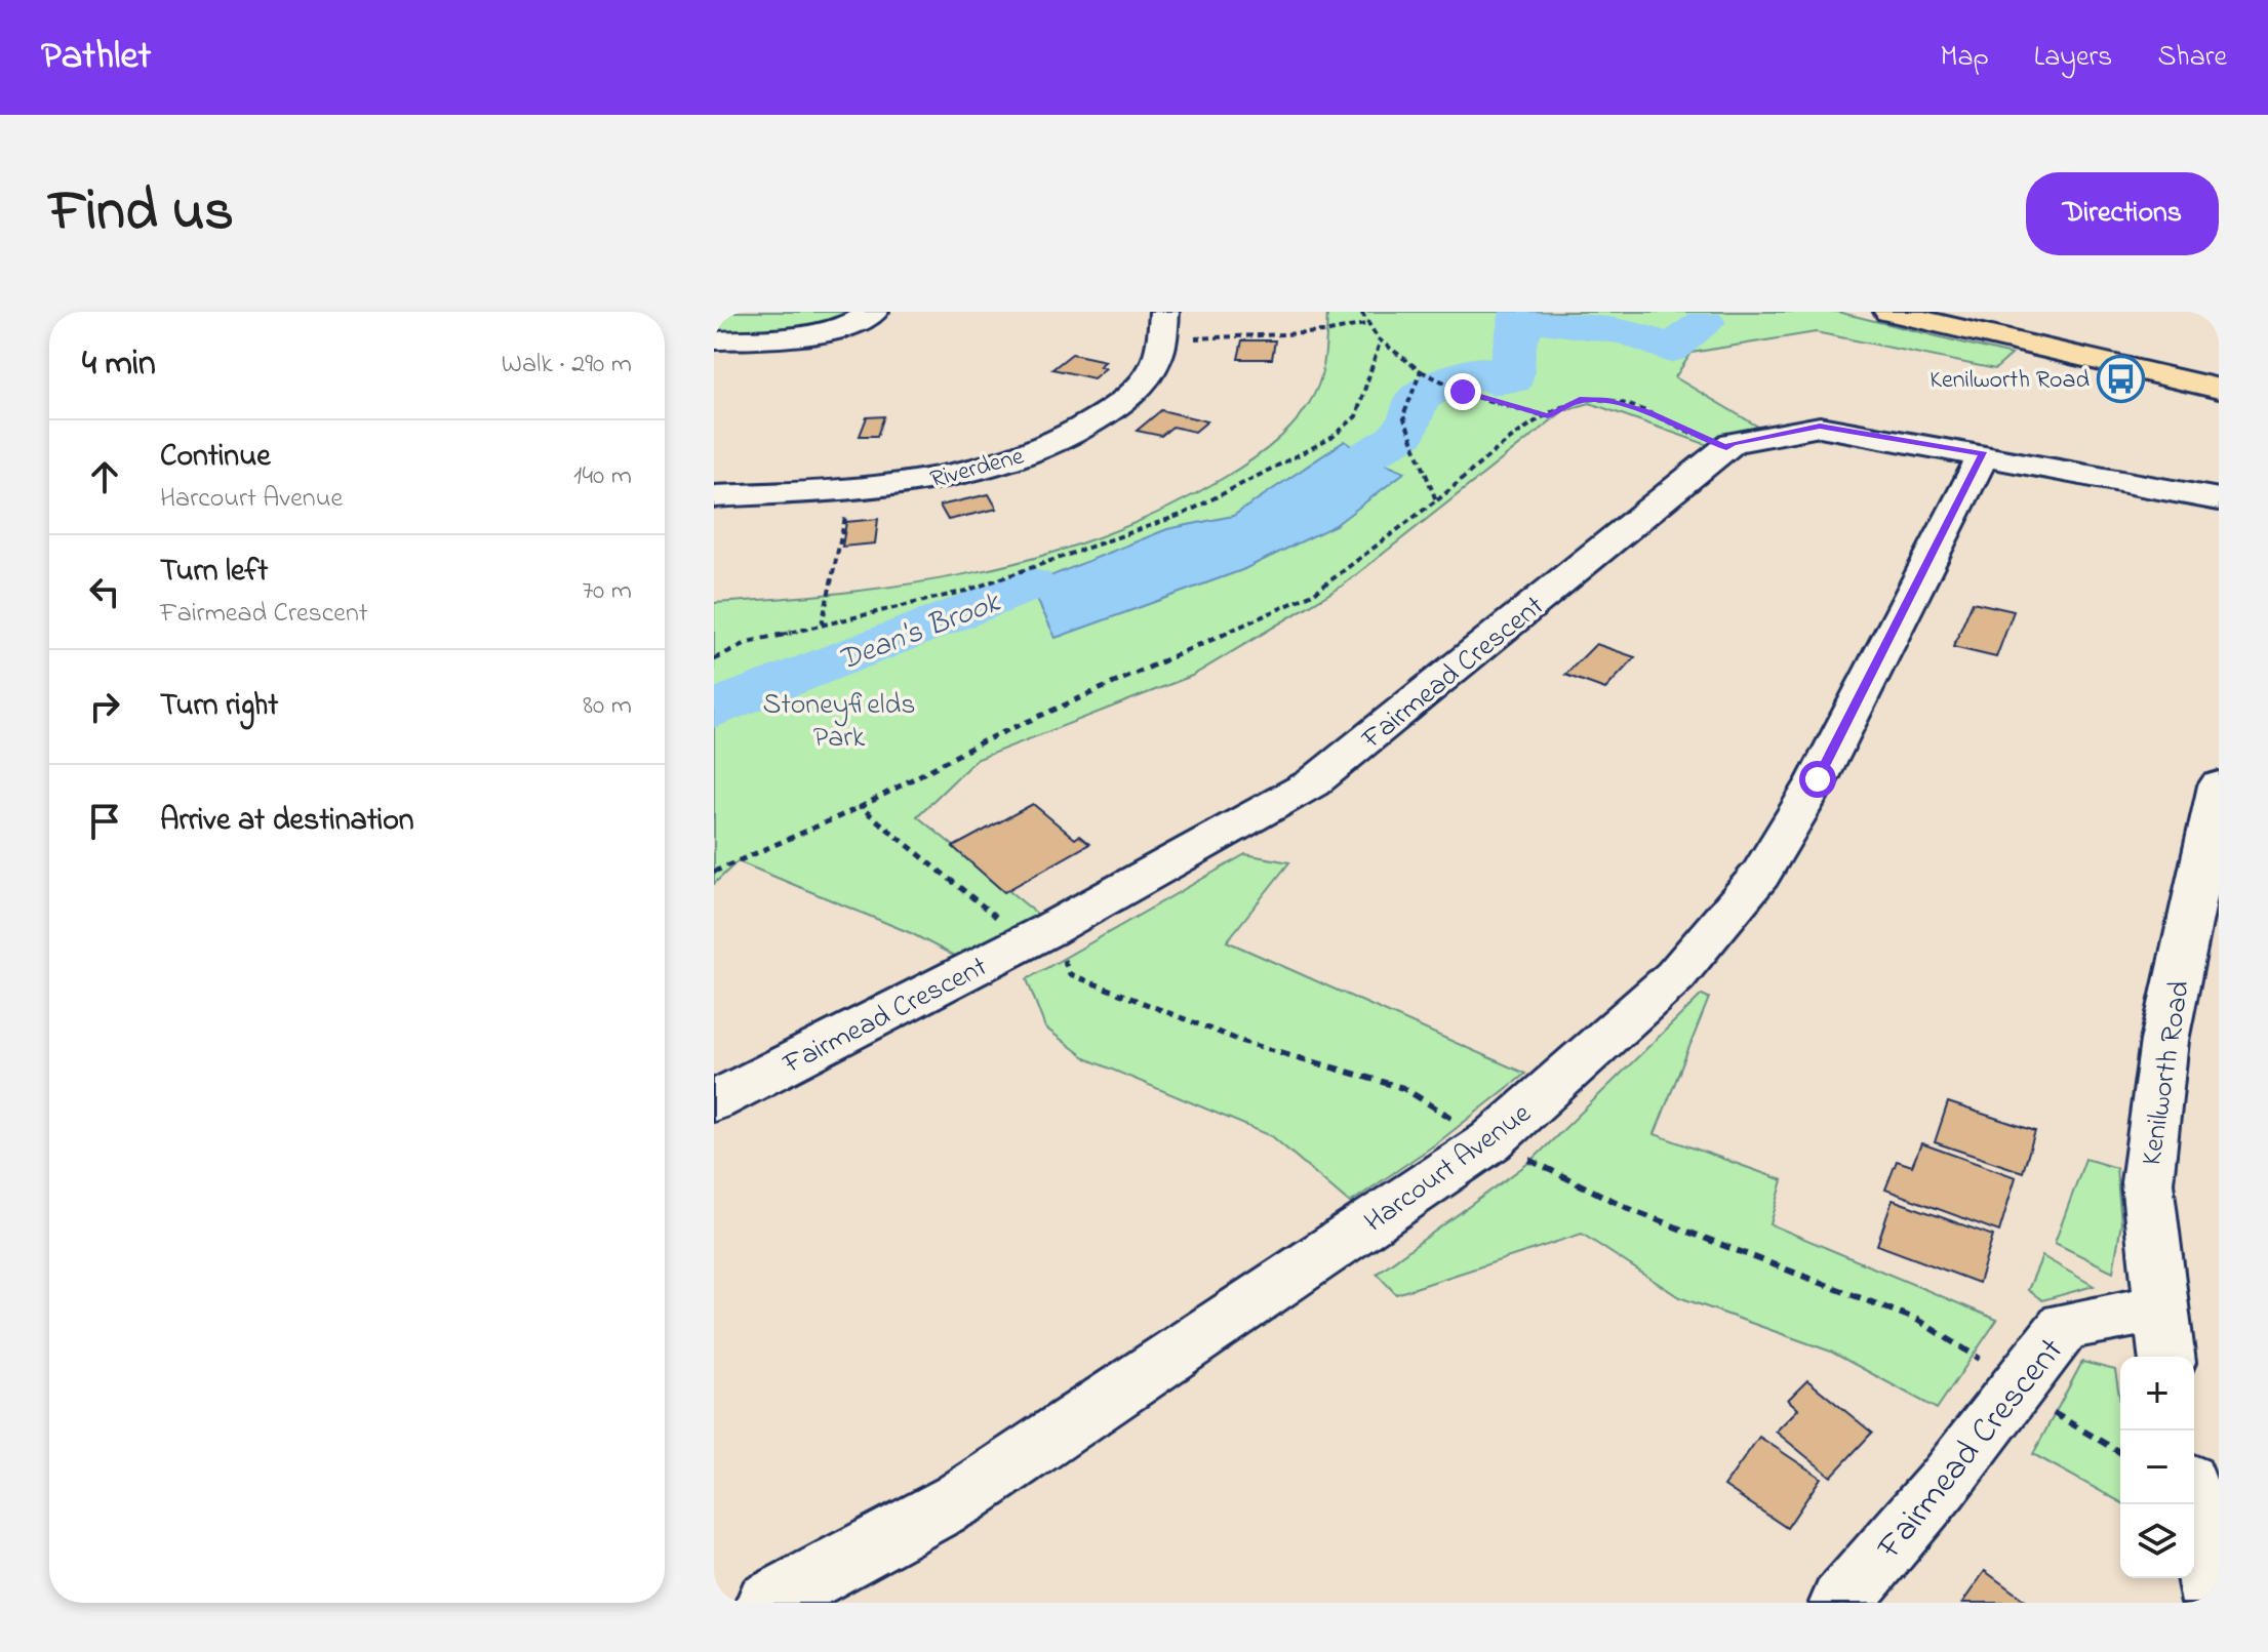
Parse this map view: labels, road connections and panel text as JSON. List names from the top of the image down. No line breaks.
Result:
{"streets":{"street":["Riverdene","Fairmead Crescent","Kenilworth Road","Harcourt Avenue"]},"crossings":[["Fairmead Crescent","Kenilworth Road"],["Fairmead Crescent","Harcourt Avenue"]],"water":["Dean's Brook"],"parks":["Stoneyfields Park"],"places":{"bus stop":["Kenilworth Road"]},"page":{"header":"Pathlet","nav":["Map","Layers","Share"],"title":"Find us","buttons":"Directions","heading":["4 min","Walk · 290 m"],"list":[["Continue","Harcourt Avenue","140 m"],["Turn left","Fairmead Crescent","70 m"],["Turn right","80 m"],"Arrive at destination"],"map_buttons":["+","−"]}}
